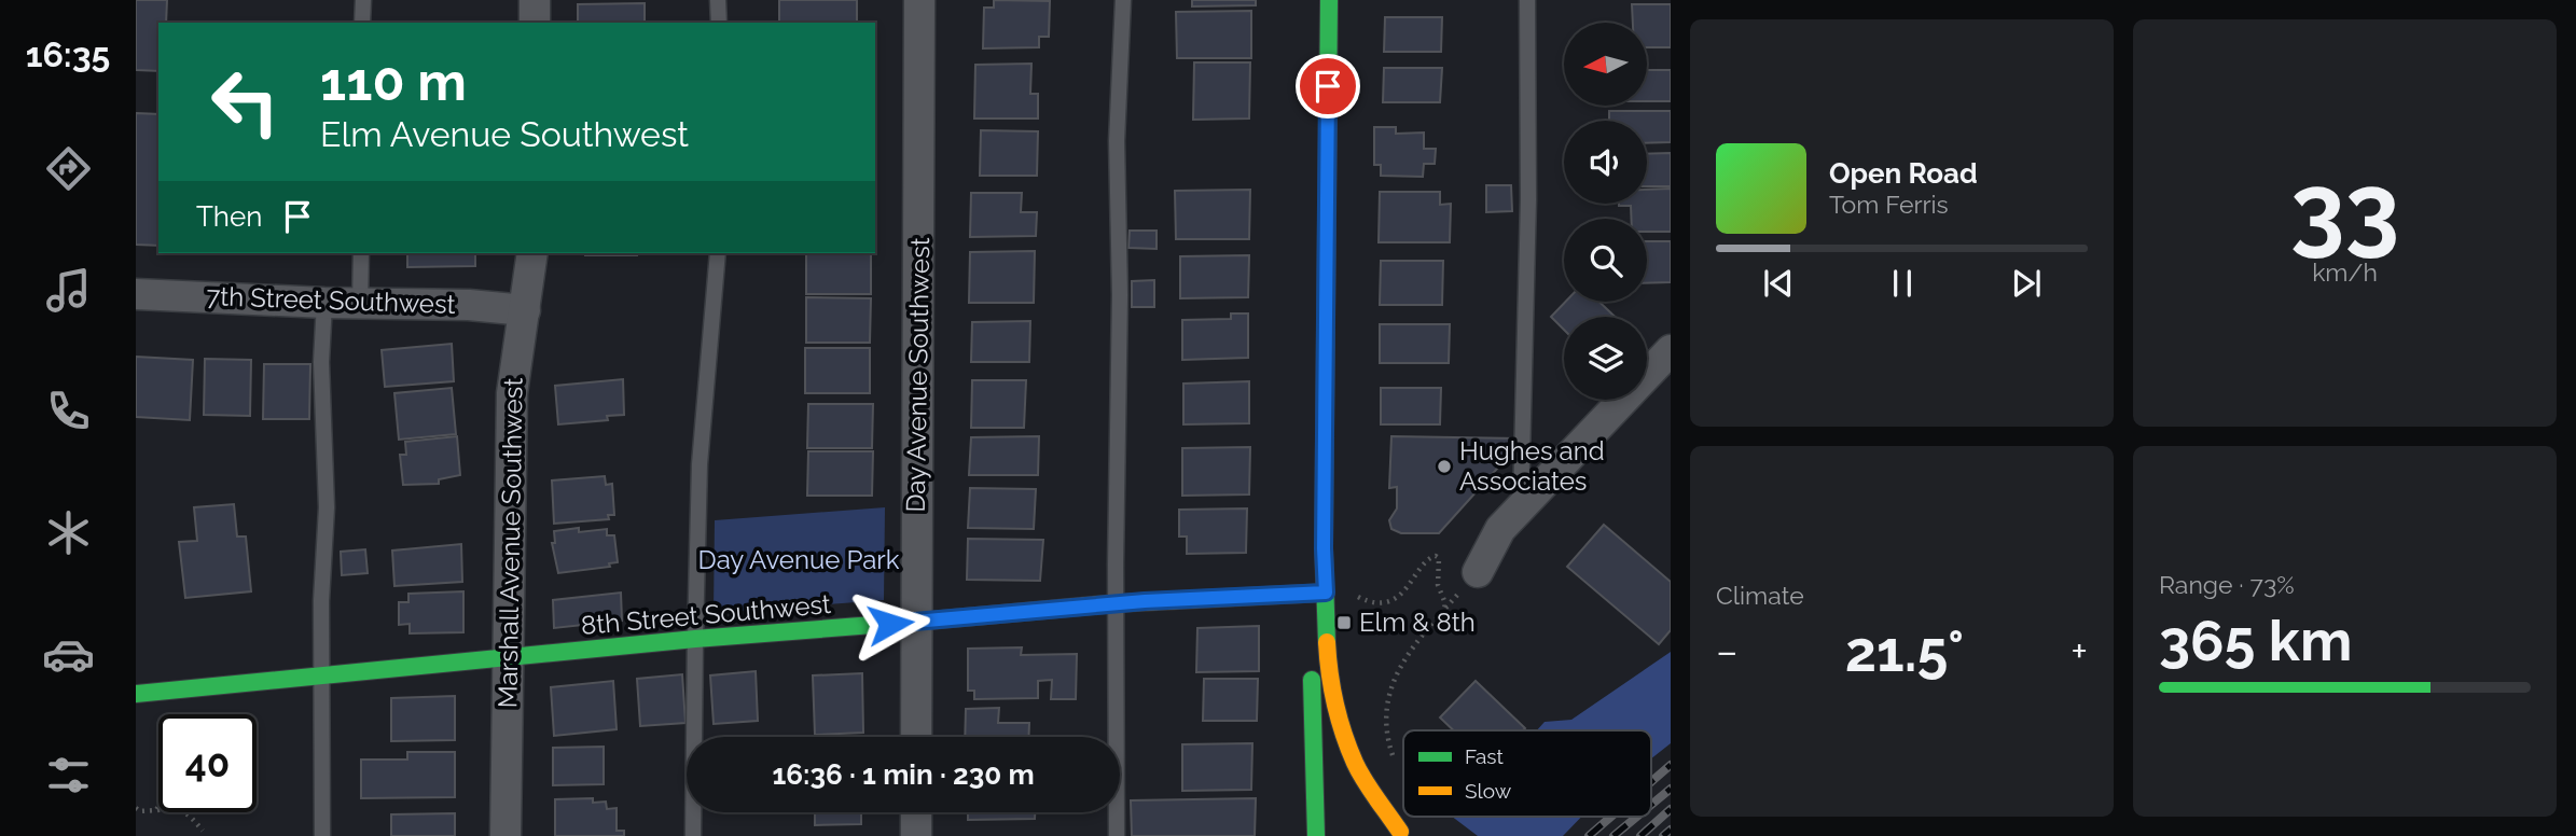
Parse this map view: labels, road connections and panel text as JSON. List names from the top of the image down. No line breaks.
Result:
{"streets":{"street":["7th Street Southwest","Day Avenue Southwest","Marshall Avenue Southwest","8th Street Southwest"]},"crossings":[["7th Street Southwest","Marshall Avenue Southwest"],["Day Avenue Southwest","8th Street Southwest"],["Marshall Avenue Southwest","8th Street Southwest"]],"parks":["Day Avenue Park"],"places":{"other":["Hughes and Associates"],"transit":["Elm & 8th"]},"legend":["Fast","Slow"],"north":"left","page":{"tabs":"16:35","tile":[["33","km/h"],"Climate",["Range · 73%","365 km"]],"turn":["110 m","Elm Avenue Southwest"],"song":["Open Road","Tom Ferris"],"then":"Then","heat":["−","21.5°","+"],"limit":"40","trip":"16:36 · 1 min · 230 m"}}
